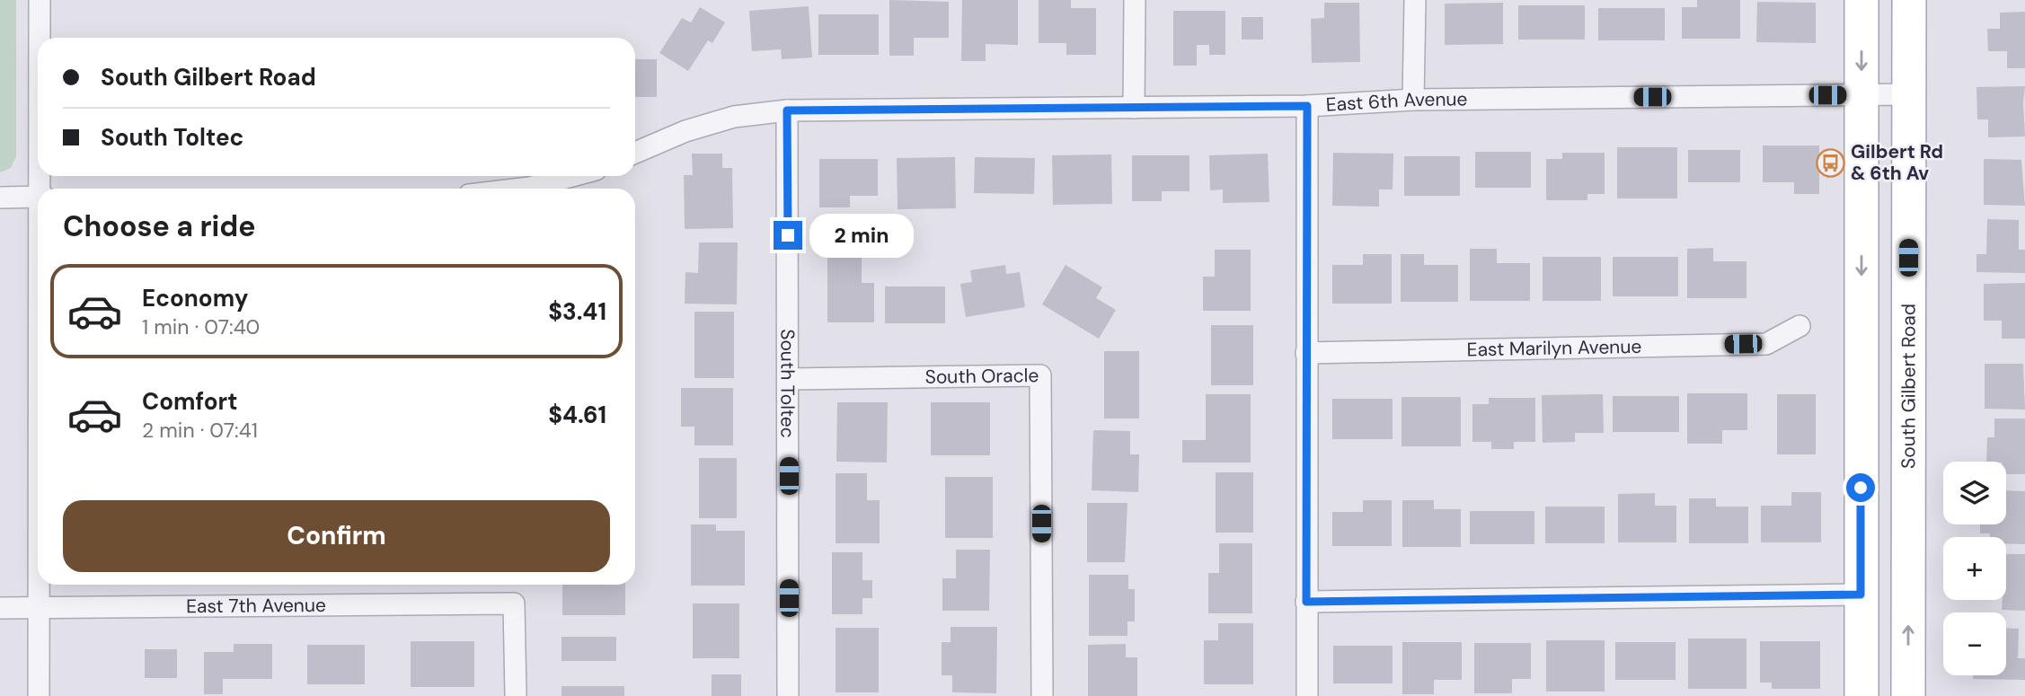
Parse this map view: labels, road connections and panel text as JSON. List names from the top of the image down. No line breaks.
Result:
{"streets":{"main road":["South Gilbert Road"],"street":["East 6th Avenue","East Marilyn Avenue","South Oracle","South Toltec","East 7th Avenue"]},"crossings":[["East 6th Avenue","South Toltec"],["East 6th Avenue","South Gilbert Road"],["South Oracle","South Toltec"]],"places":{"bus stop":["Gilbert Rd & 6th Av"]},"page":{"banner":["South Gilbert Road","South Toltec"],"heading":"Choose a ride","bubble":"2 min","list":[{"name":"Economy","note":"1 min · 07:40","value":"$3.41"},{"name":"Comfort","note":"2 min · 07:41","value":"$4.61"}],"map_buttons":["+","−"],"buttons":"Confirm"}}
